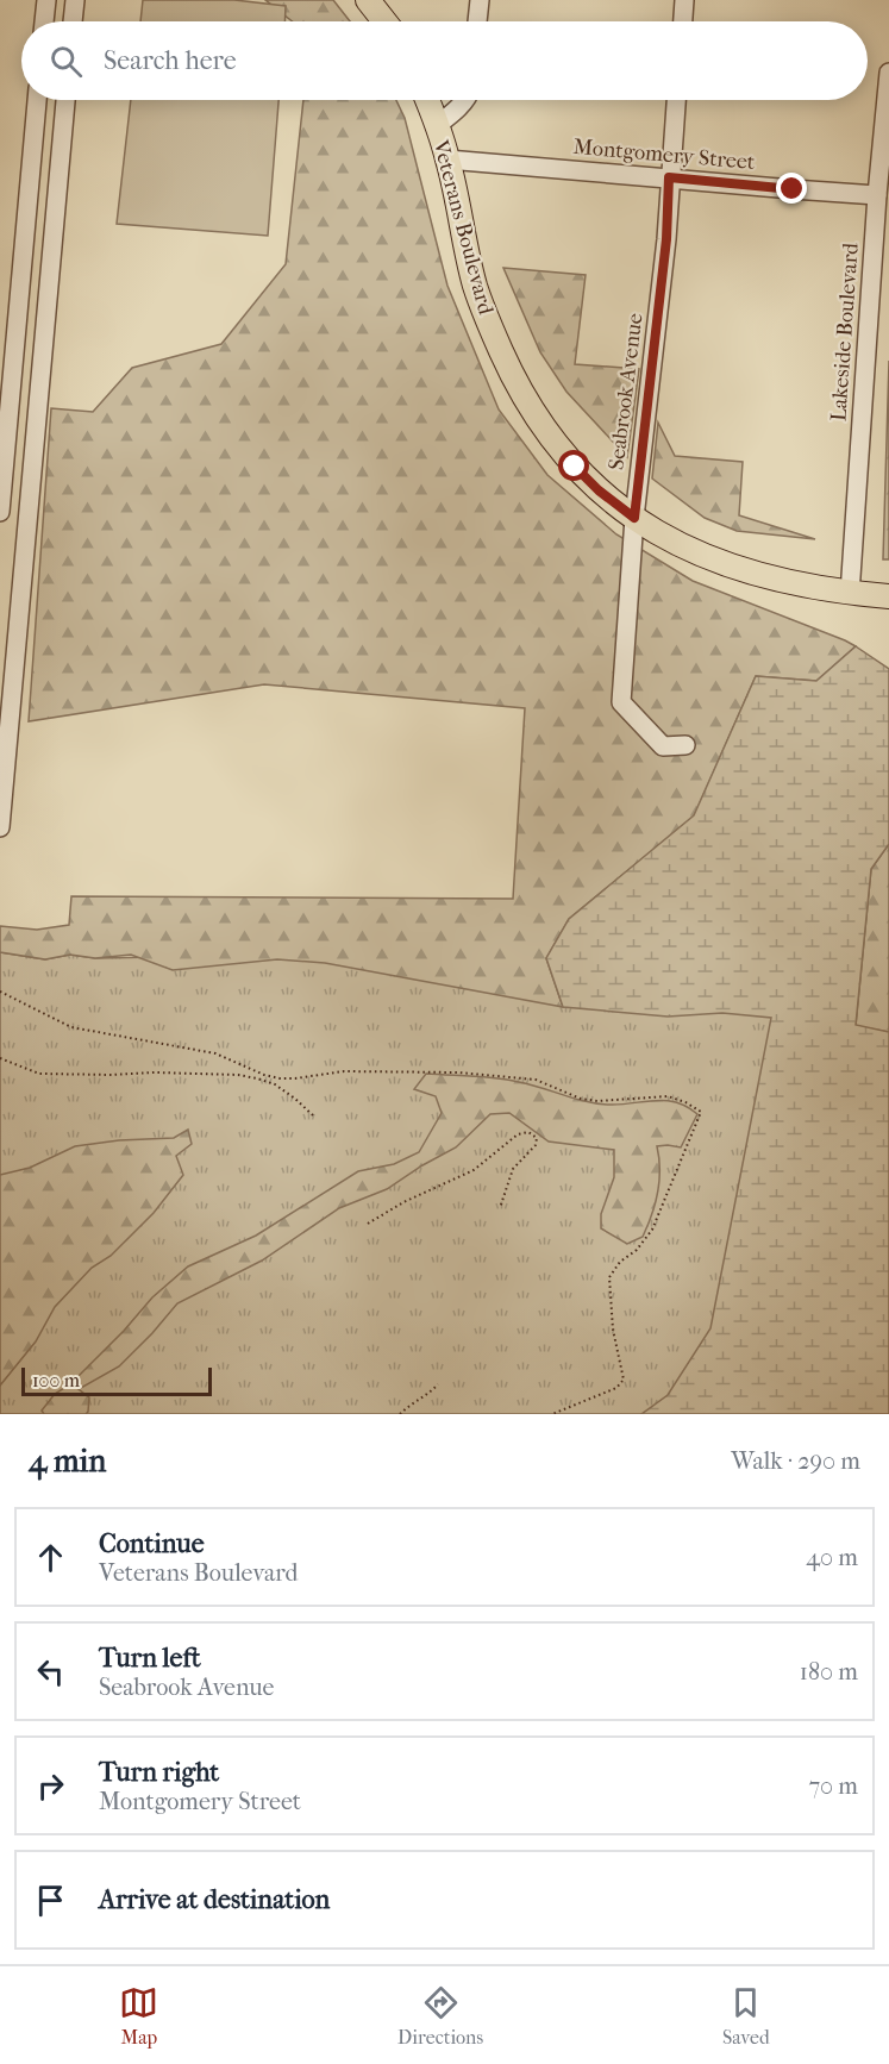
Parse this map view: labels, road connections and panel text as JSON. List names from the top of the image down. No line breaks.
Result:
{"streets":{"main road":["Veterans Boulevard"],"street":["Montgomery Street","Lakeside Boulevard","Seabrook Avenue"]},"crossings":[["Montgomery Street","Veterans Boulevard"],["Montgomery Street","Lakeside Boulevard"],["Montgomery Street","Seabrook Avenue"],["Veterans Boulevard","Lakeside Boulevard"],["Veterans Boulevard","Seabrook Avenue"]],"scale_bar":"100 m","page":{"search":"Search here","scale":"100 m","heading":["4 min","Walk · 290 m"],"list":[["Continue","Veterans Boulevard","40 m"],["Turn left","Seabrook Avenue","180 m"],["Turn right","Montgomery Street","70 m"],"Arrive at destination"],"nav":["Map","Directions","Saved"]}}
